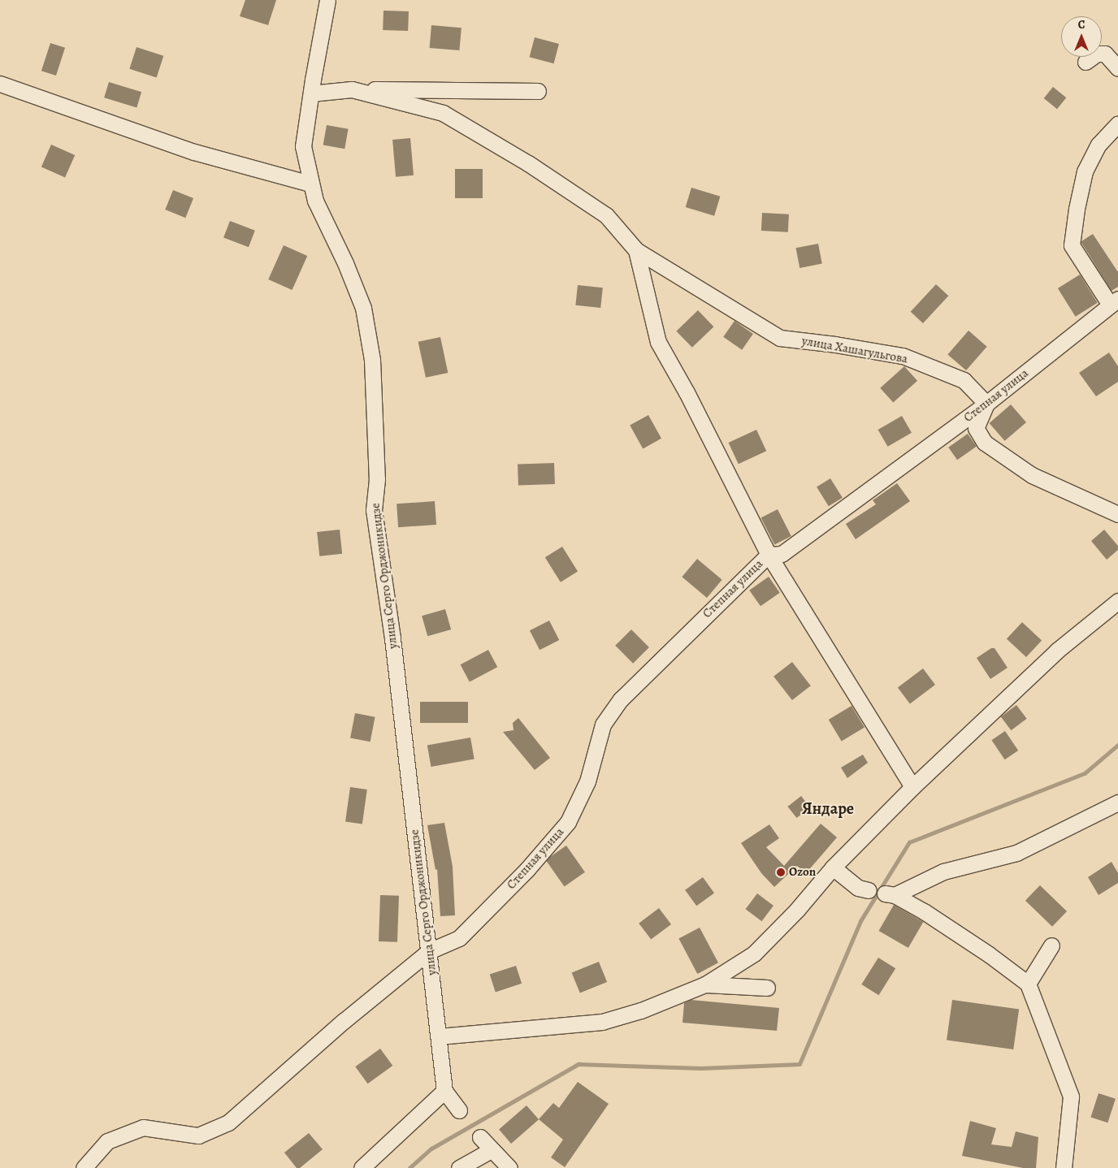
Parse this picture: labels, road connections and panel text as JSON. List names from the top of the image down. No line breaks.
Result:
{"streets":{"street":["улица Хашагульгова","Степная улица","улица Серго Орджоникидзе"]},"crossings":[["улица Хашагульгова","Степная улица"],["Степная улица","улица Серго Орджоникидзе"]],"districts":["Яндаре"],"places":["Ozon"],"north":"top"}
